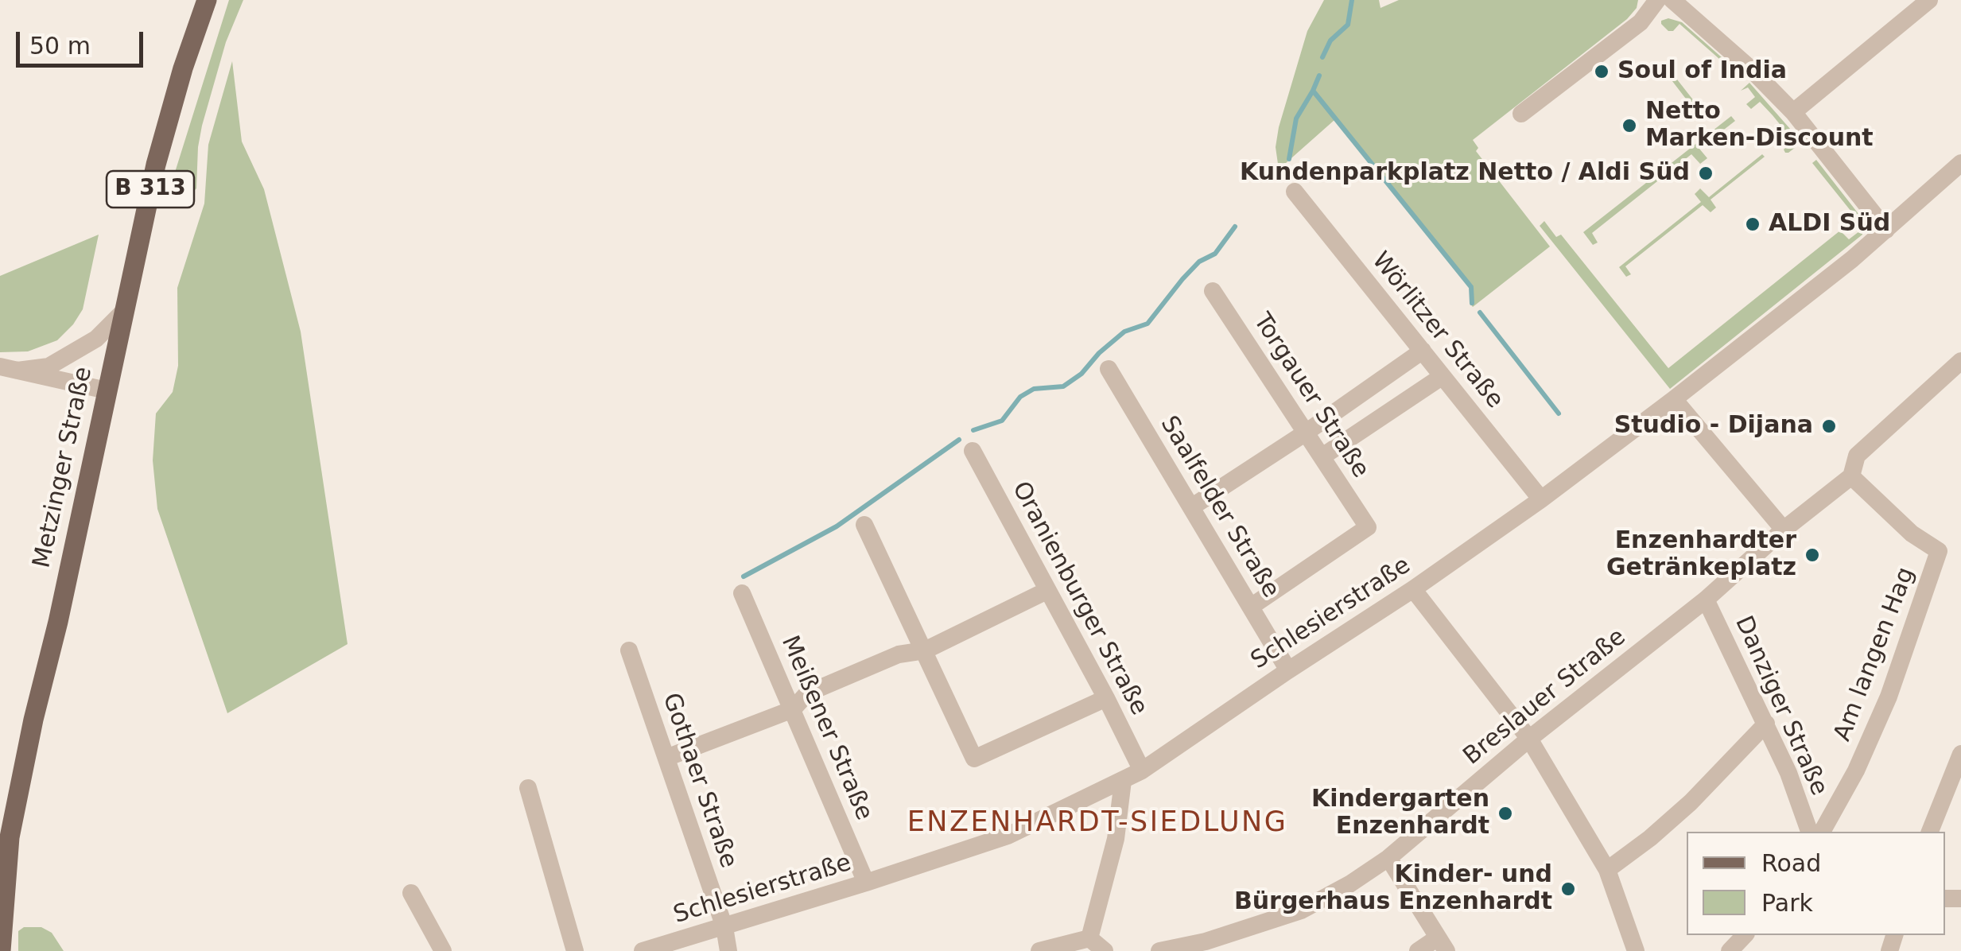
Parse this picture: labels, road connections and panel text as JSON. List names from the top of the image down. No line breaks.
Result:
{"streets":{"main road":["B 313","Metzinger Straße"],"street":["Wörlitzer Straße","Torgauer Straße","Saalfelder Straße","Oranienburger Straße","Schlesierstraße","Am langen Hag","Breslauer Straße","Danziger Straße","Meißener Straße","Gothaer Straße"]},"crossings":[["Wörlitzer Straße","Schlesierstraße"],["Torgauer Straße","Saalfelder Straße"],["Saalfelder Straße","Schlesierstraße"],["Oranienburger Straße","Schlesierstraße"],["Schlesierstraße","Meißener Straße"],["Schlesierstraße","Gothaer Straße"],["Am langen Hag","Breslauer Straße"],["Breslauer Straße","Danziger Straße"]],"districts":["ENZENHARDT-SIEDLUNG"],"places":["Soul of India","Netto Marken-Discount","Kundenparkplatz Netto / Aldi Süd","ALDI Süd","Studio - Dijana","Enzenhardter Getränkeplatz","Kindergarten Enzenhardt","Kinder- und Bürgerhaus Enzenhardt"],"legend":["Road","Park"],"scale_bar":"50 m"}
